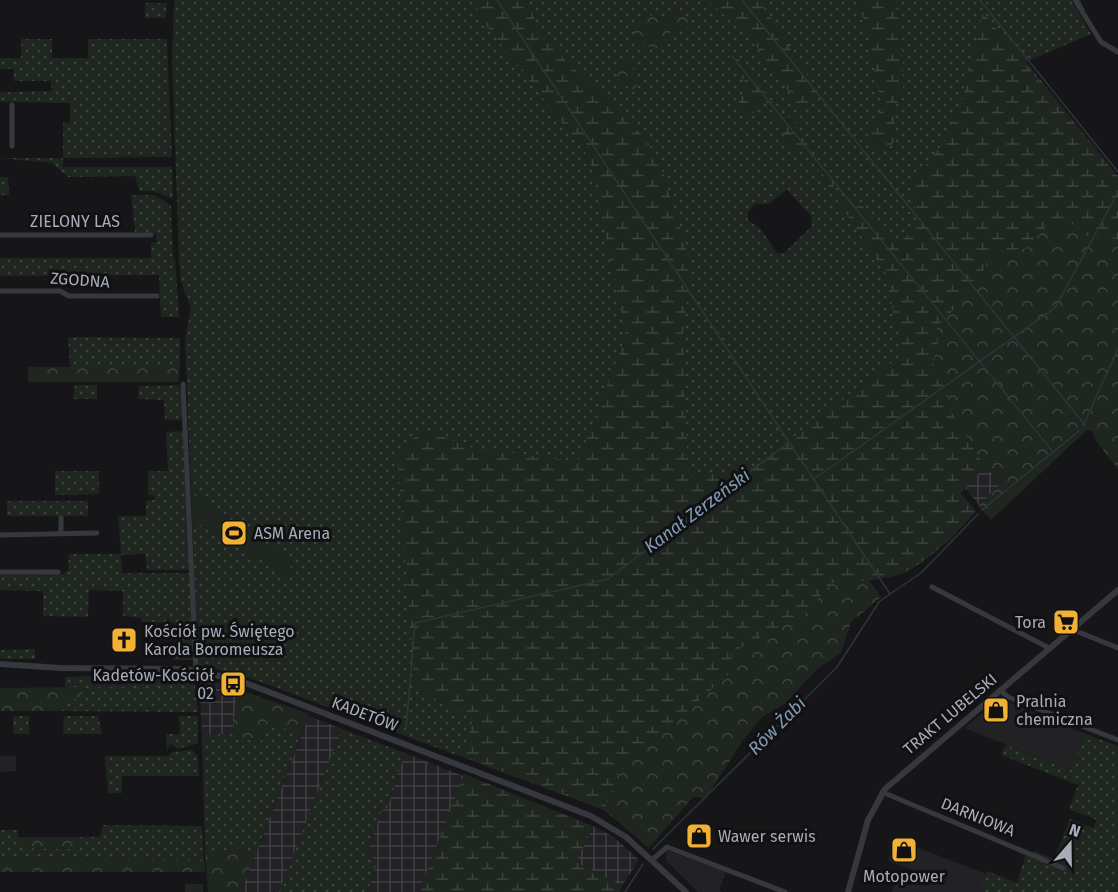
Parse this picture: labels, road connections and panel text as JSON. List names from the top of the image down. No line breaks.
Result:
{"streets":{"street":["ZIELONY LAS","ZGODNA","KADETÓW","TRAKT LUBELSKI","DARNIOWA"]},"crossings":[["TRAKT LUBELSKI","DARNIOWA"]],"water":["Kanał Zerzeński","Rów Żabi"],"places":{"sports":["ASM Arena"],"supermarket":["Tora"],"church":["Kościół pw. Świętego Karola Boromeusza"],"bus stop":["Kadetów-Kościół 02"],"shop":["Pralnia chemiczna","Wawer serwis","Motopower"]},"north":"top"}
